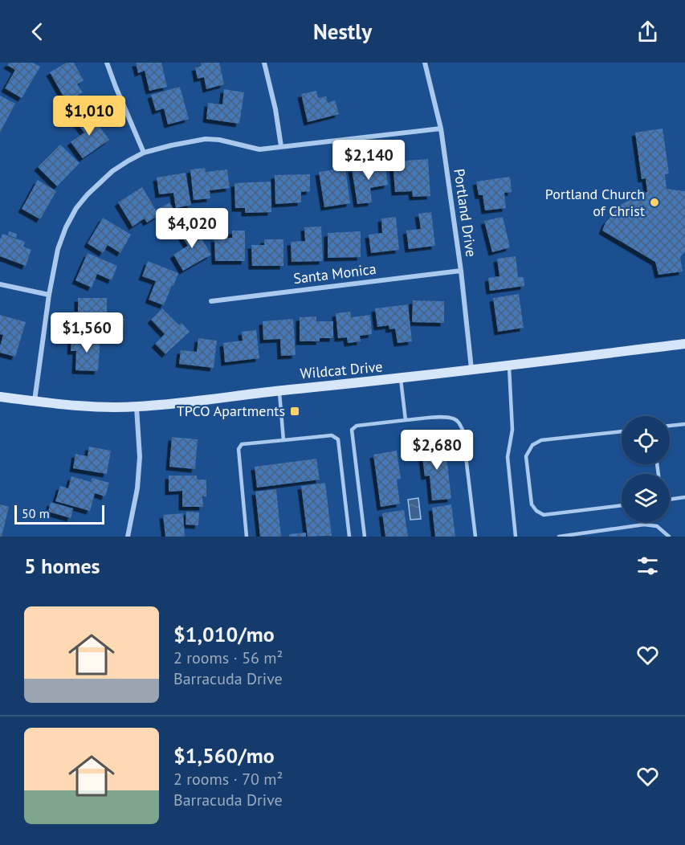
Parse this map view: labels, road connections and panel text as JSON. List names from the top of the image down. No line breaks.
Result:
{"streets":{"main road":["Wildcat Drive"],"street":["Portland Drive","Santa Monica"]},"crossings":[["Portland Drive","Santa Monica"],["Portland Drive","Wildcat Drive"]],"places":{"other":["Portland Church of Christ"],"transit":["TPCO Apartments"]},"scale_bar":"50 m","page":{"header":"Nestly","price":["$1,010","$2,140","$4,020","$1,560","$2,680"],"scale":"50 m","heading":"5 homes","list":[{"name":"$1,010/mo","note":"2 rooms · 56 m² · Barracuda Drive"},{"name":"$1,560/mo","note":"2 rooms · 70 m² · Barracuda Drive"}]}}
